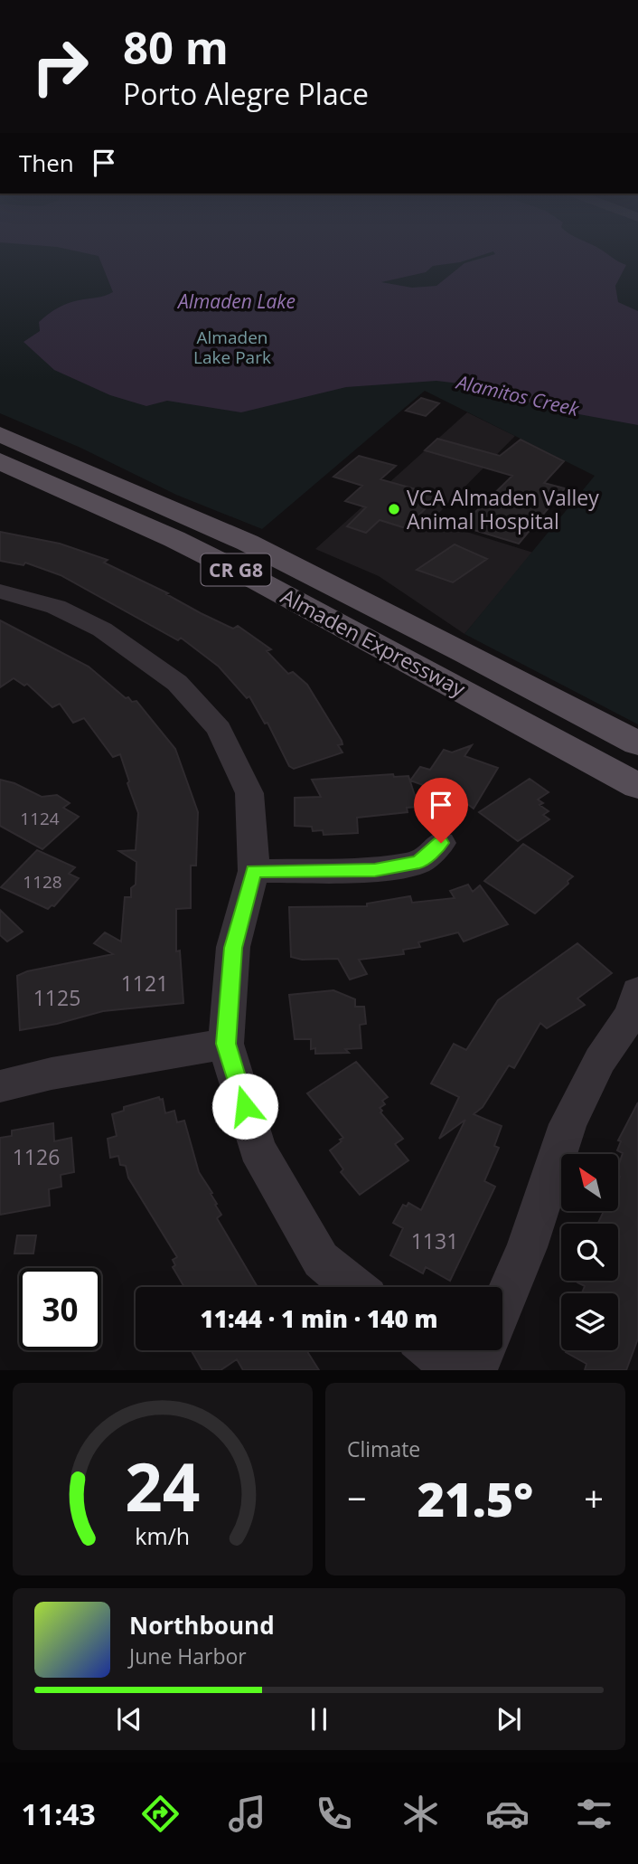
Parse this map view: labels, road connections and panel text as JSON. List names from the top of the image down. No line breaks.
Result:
{"streets":{"main road":["CR G8","Almaden Expressway"]},"water":["Almaden Lake","Alamitos Creek"],"parks":["Almaden Lake Park"],"places":["VCA Almaden Valley Animal Hospital"],"house_numbers":["1124","1128","1121","1125","1126","1131"],"north":"top left","page":{"turn":["80 m","Porto Alegre Place"],"then":"Then","limit":"30","trip":"11:44 · 1 min · 140 m","tile":"Climate","heat":["−","21.5°","+"],"song":["Northbound","June Harbor"],"tabs":"11:43","gauge":["24","km/h"]}}
